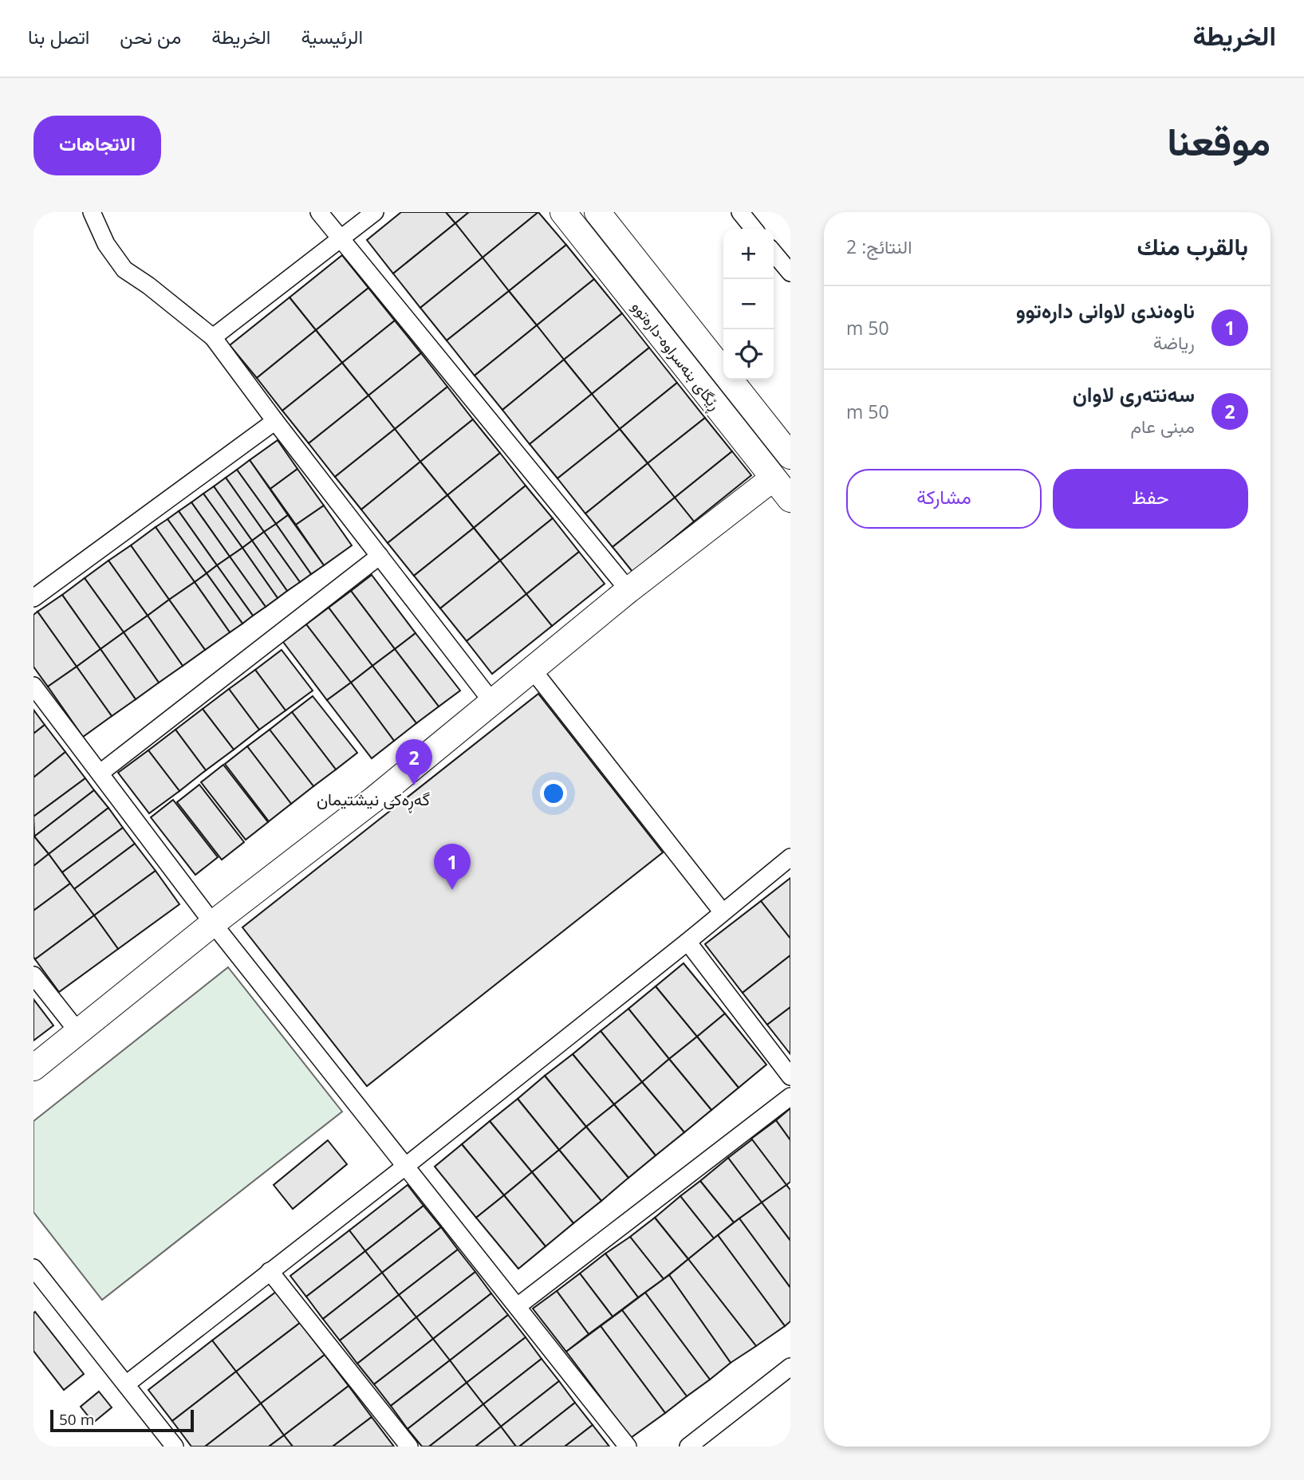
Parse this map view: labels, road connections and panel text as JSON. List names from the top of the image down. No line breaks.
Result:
{"streets":{"street":["ڕێگای بنەسراوە-دارەتوو"]},"districts":["گەڕەکی نیشتیمان"],"scale_bar":"50 m","page":{"header":"الخريطة","nav":["الرئيسية","الخريطة","من نحن","اتصل بنا"],"title":"موقعنا","buttons":["الاتجاهات",["حفظ","مشاركة"]],"heading":["بالقرب منك","النتائج: 2"],"map_buttons":["+","−"],"list":[{"mark":"1","name":"ناوەندی لاوانی دارەتوو","note":"رياضة","value":"50 m"},{"mark":"2","name":"سەنتەری لاوان","note":"مبنى عام","value":"50 m"}],"pins":["2","1"],"scale":"50 m"}}
